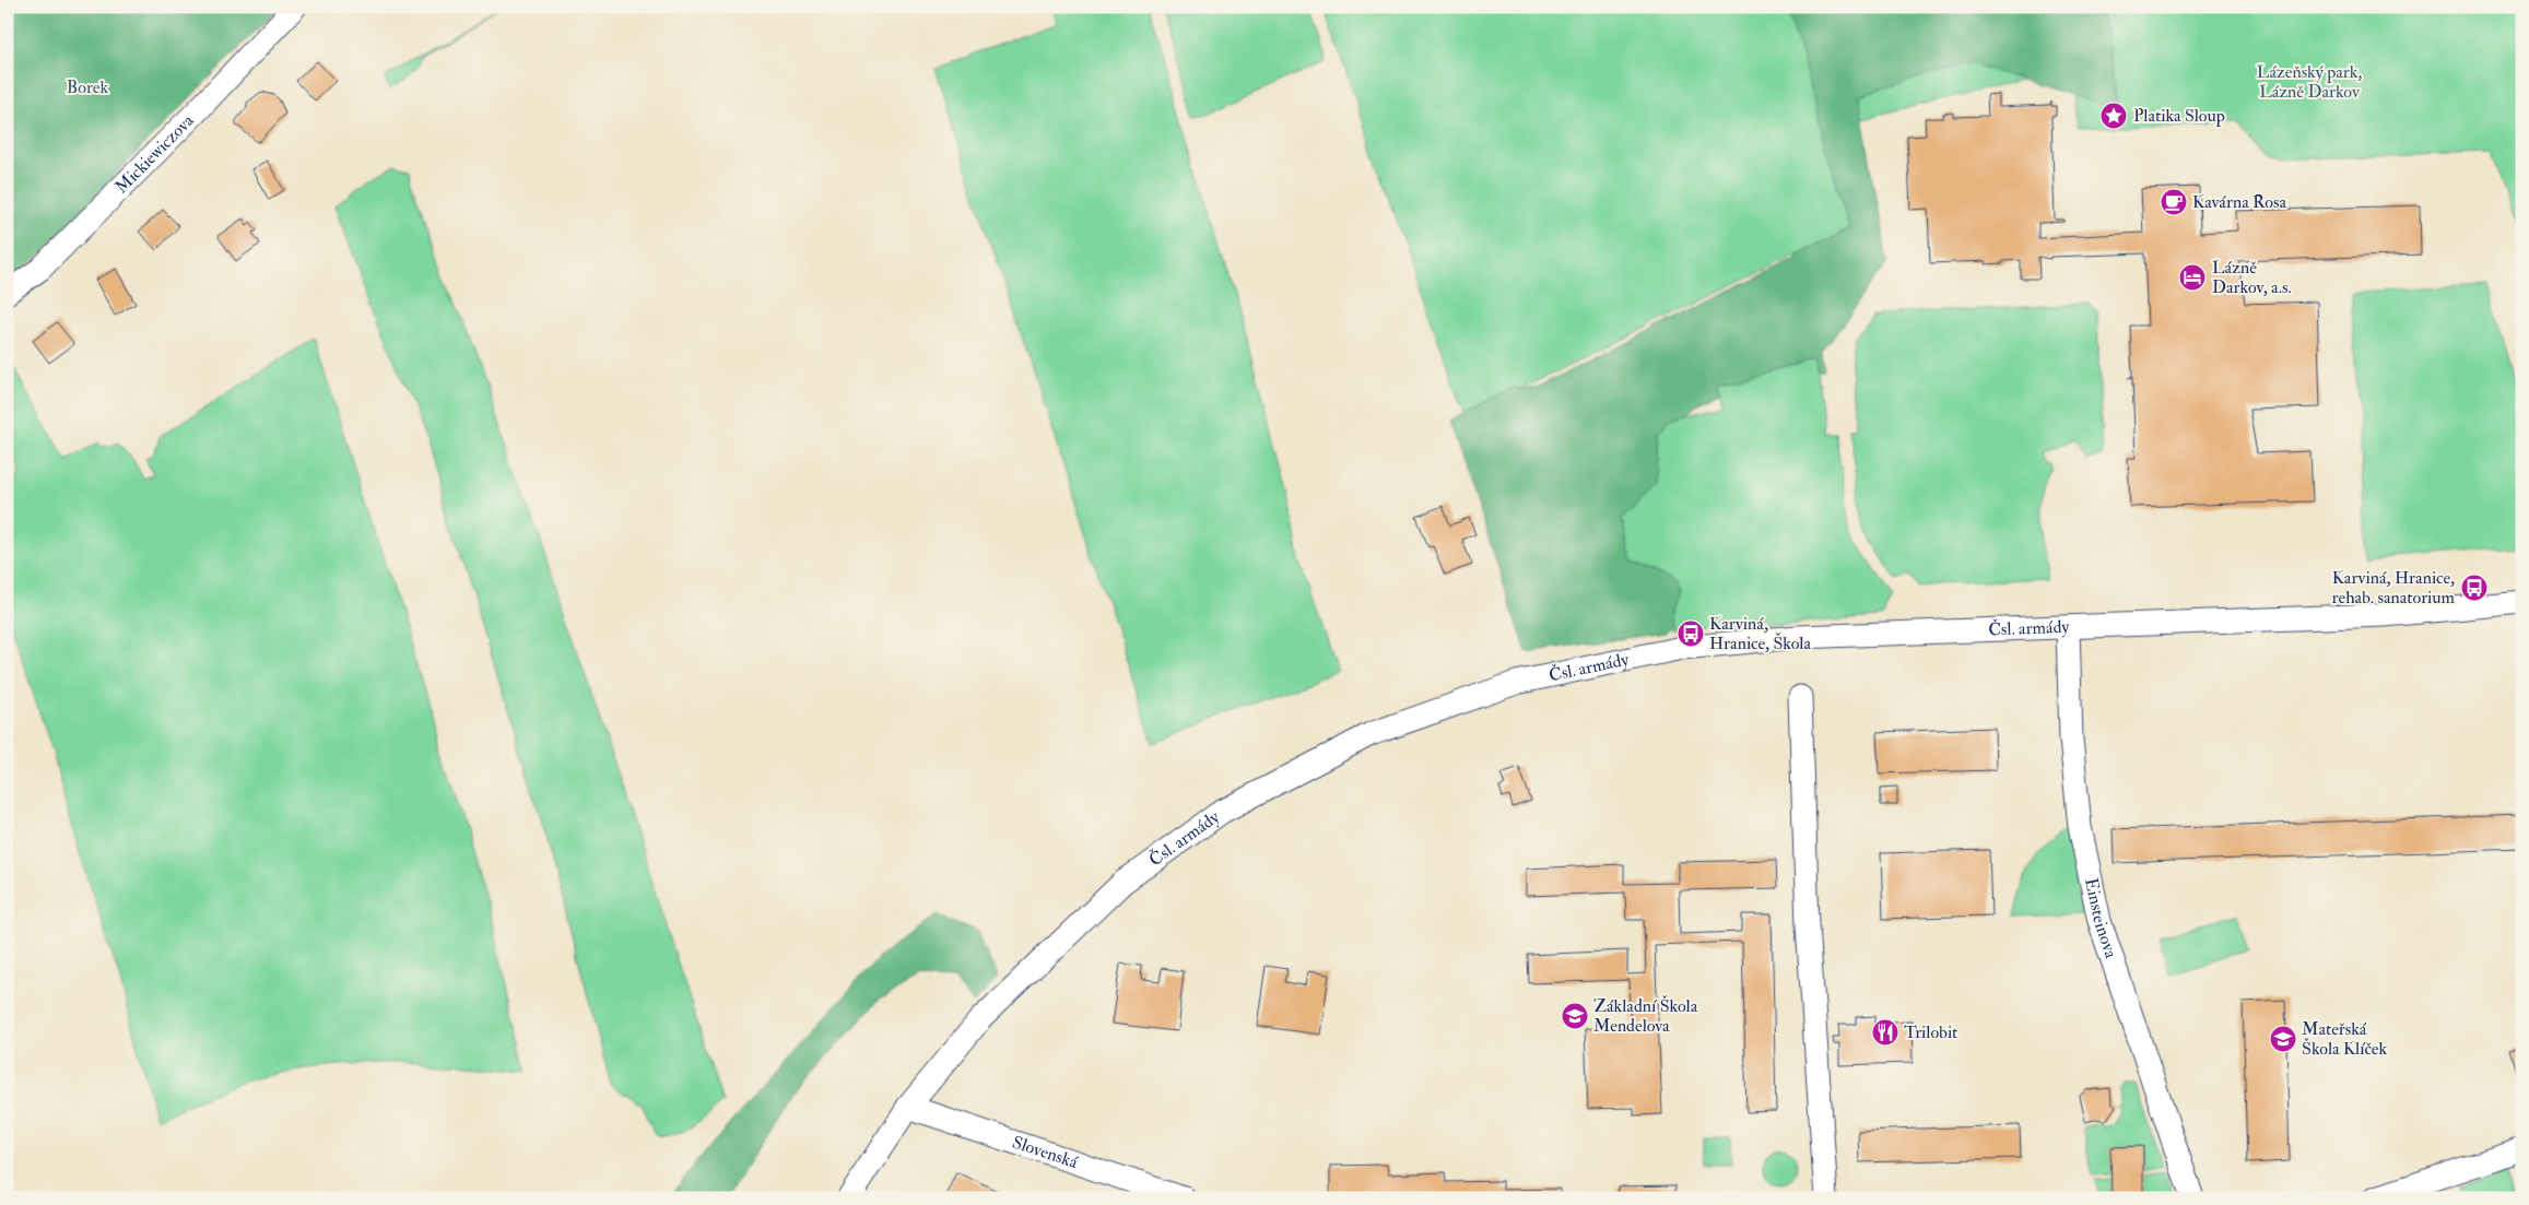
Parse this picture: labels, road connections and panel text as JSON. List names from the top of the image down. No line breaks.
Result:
{"streets":{"street":["Mickiewiczova","Čsl. armády","Einsteinova","Slovenská"]},"crossings":[["Čsl. armády","Einsteinova"],["Čsl. armády","Slovenská"]],"parks":["Lázeňský park, Lázně Darkov","Borek"],"places":{"place":["Platika Sloup"],"cafe":["Kavárna Rosa"],"hotel":["Lázně Darkov, a.s."],"bus stop":["Karviná, Hranice, rehab. sanatorium","Karviná, Hranice, Škola"],"school or university":["Základní Škola Mendelova","Mateřská Škola Klíček"],"restaurant":["Trilobit"]}}
